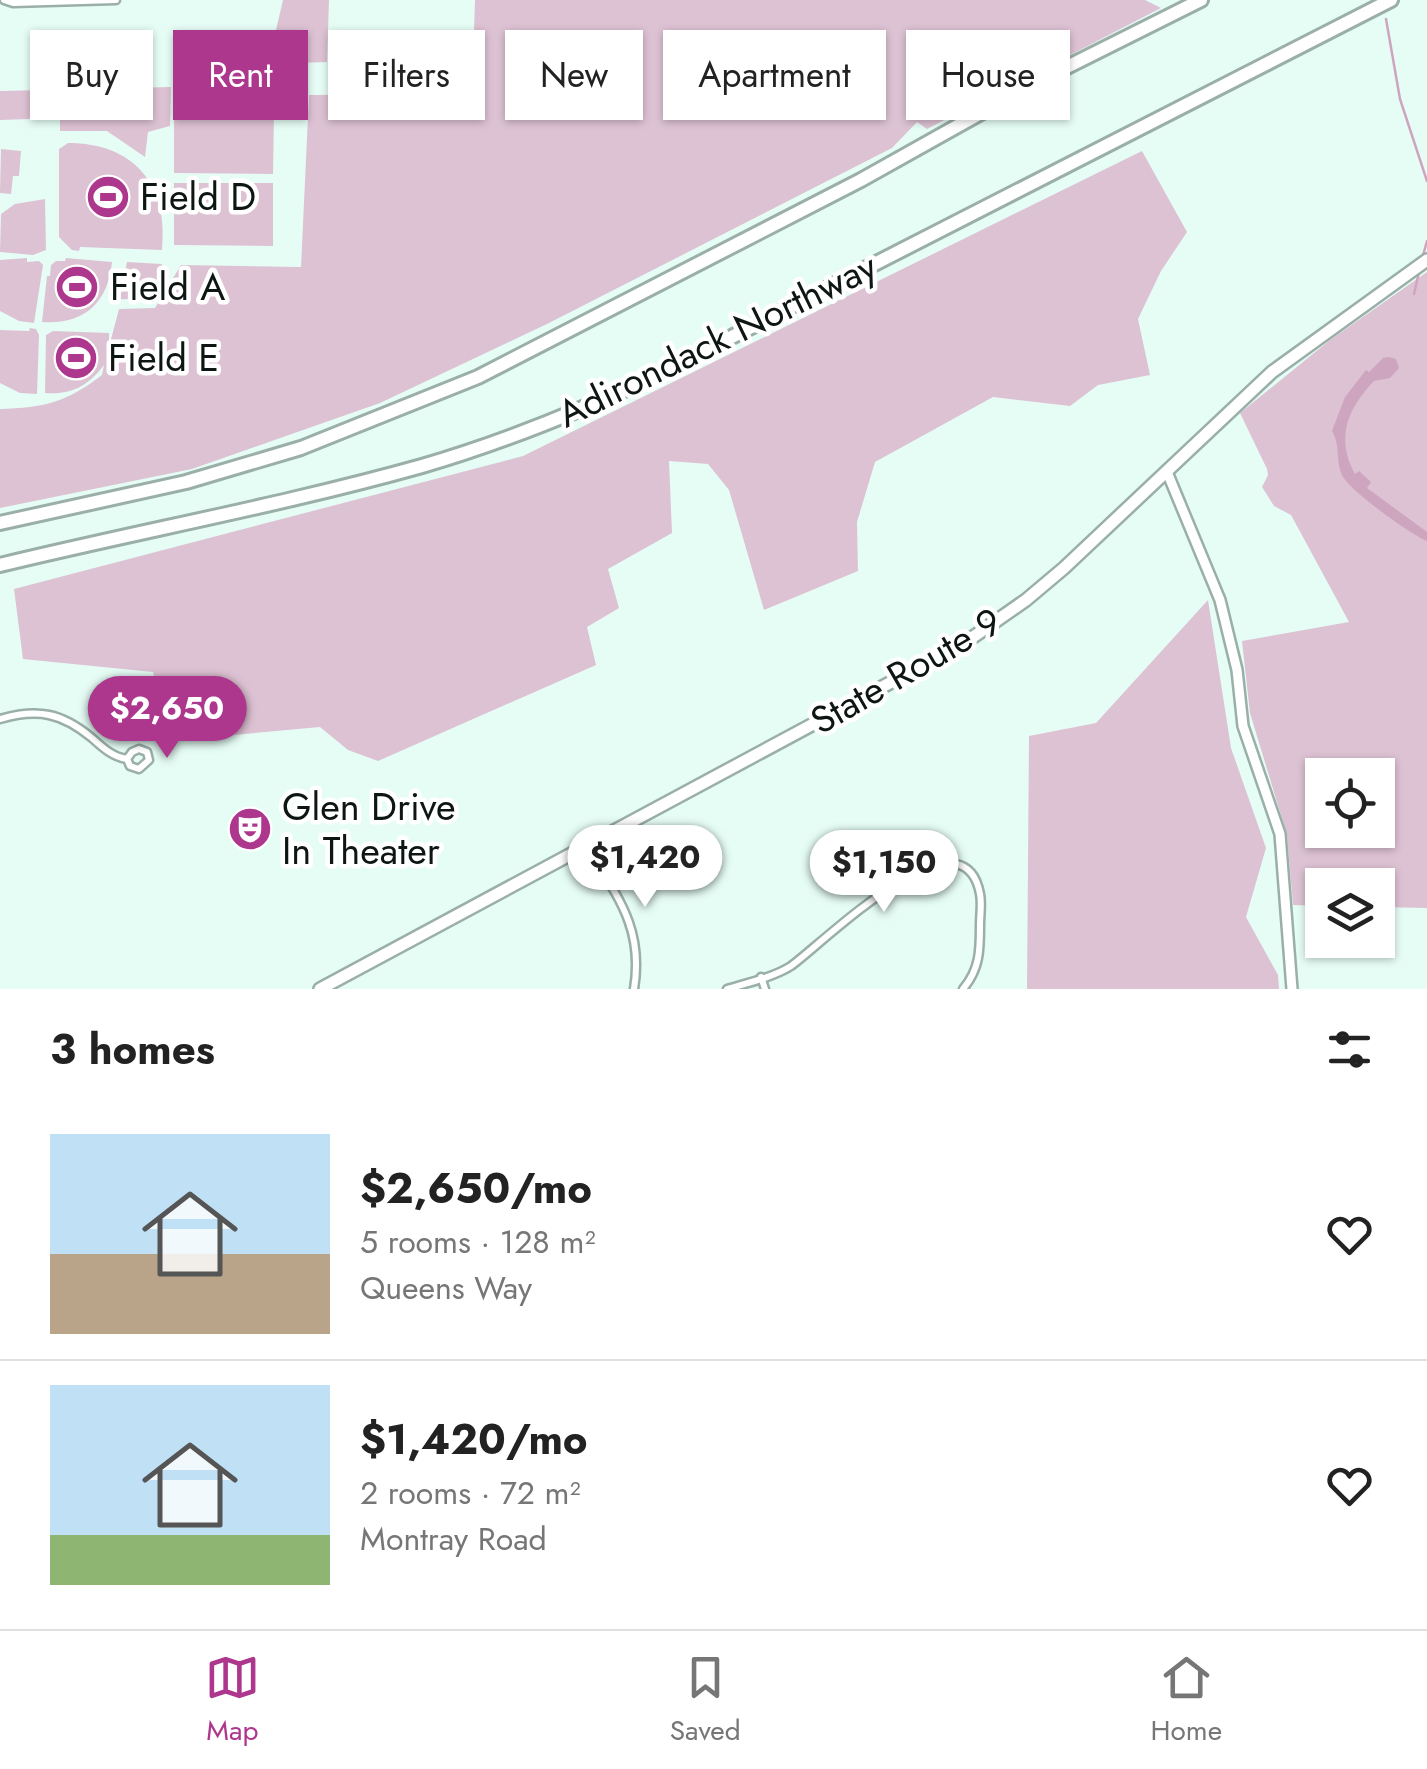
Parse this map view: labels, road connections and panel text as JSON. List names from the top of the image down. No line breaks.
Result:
{"streets":{"highway":["Adirondack Northway"],"main road":["State Route 9"]},"places":{"sports":["Field D","Field A","Field E"],"theatre":["Glen Drive In Theater"]},"page":{"chip":["Buy","Rent","Filters","New","Apartment","House"],"price":["$2,650","$1,420","$1,150"],"heading":"3 homes","list":[{"name":"$2,650/mo","note":"5 rooms · 128 m² · Queens Way"},{"name":"$1,420/mo","note":"2 rooms · 72 m² · Montray Road"}],"tabs":["Map","Saved","Home"]}}
